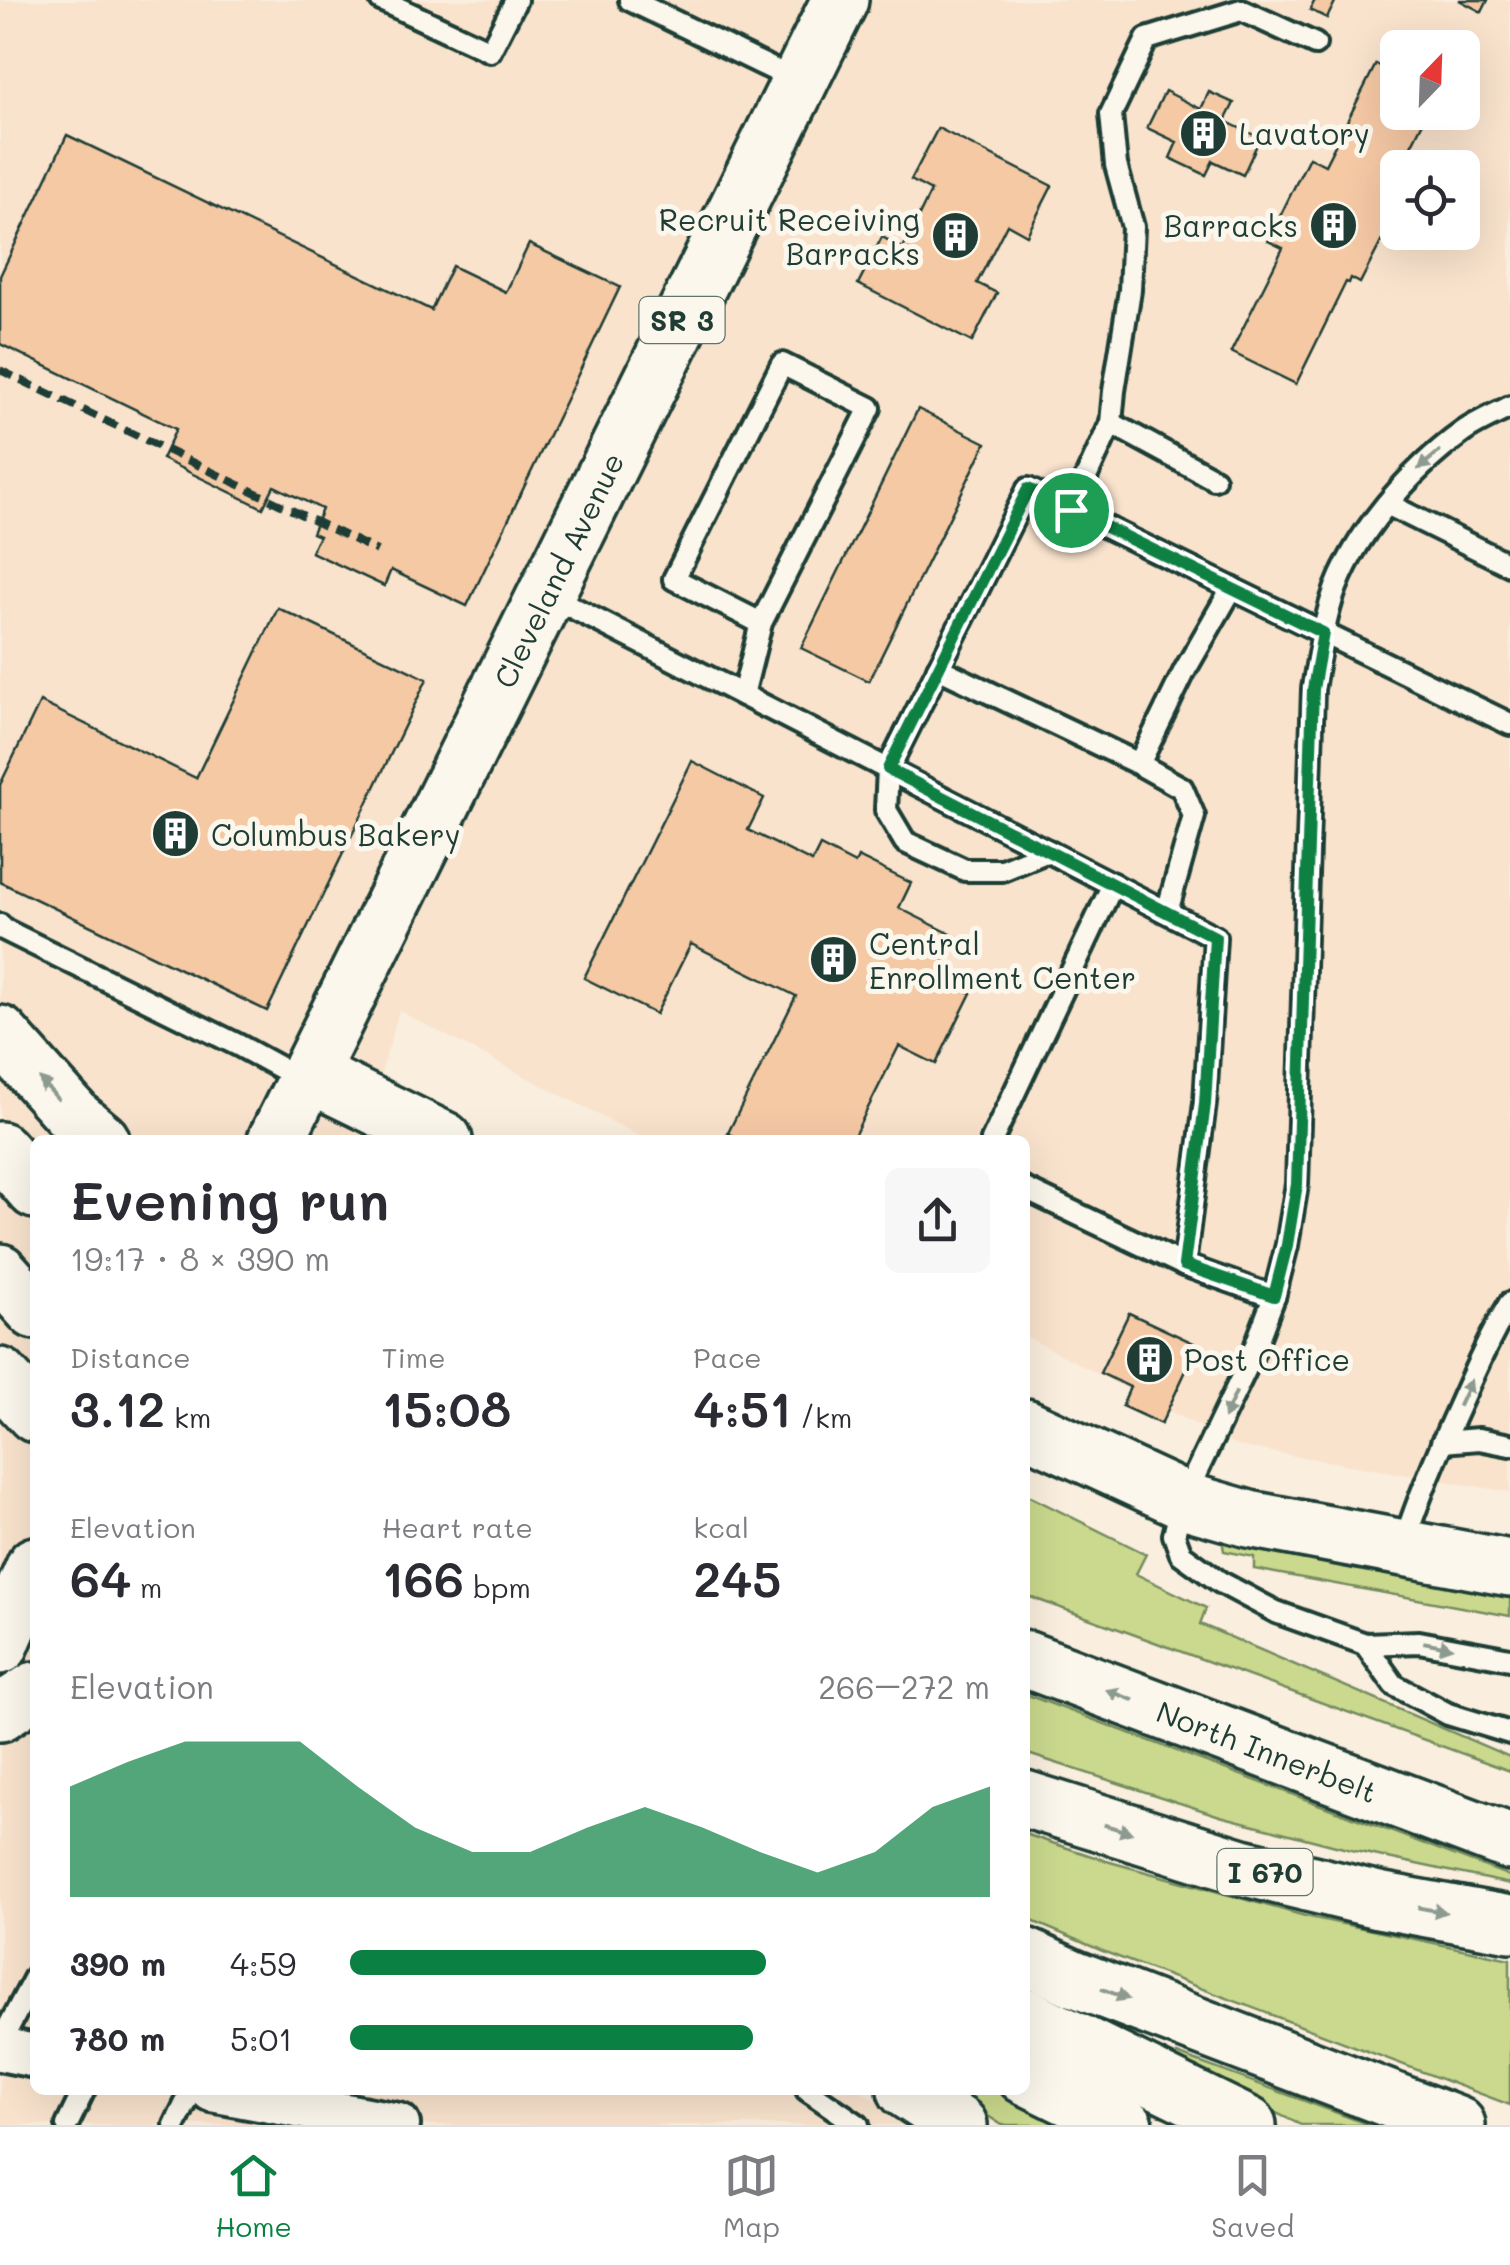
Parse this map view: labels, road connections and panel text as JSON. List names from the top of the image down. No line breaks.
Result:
{"streets":{"main road":["SR 3","Cleveland Avenue","North Innerbelt","I 670"]},"places":{"building":["Lavatory","Barracks","Recruit Receiving Barracks","Columbus Bakery","Central Enrollment Center","Post Office"]},"north":"top right","page":{"heading":["Evening run","19:17 · 8 × 390 m"],"stats":[["Distance","3.12 km"],["Time","15:08"],["Pace","4:51 /km"],["Elevation","64 m"],["Heart rate","166 bpm"],["kcal","245"]],"chart":["Elevation","266–272 m"],"list":[{"name":"390 m","note":"4:59"},{"name":"780 m","note":"5:01"}],"tabs":["Home","Map","Saved"]}}
